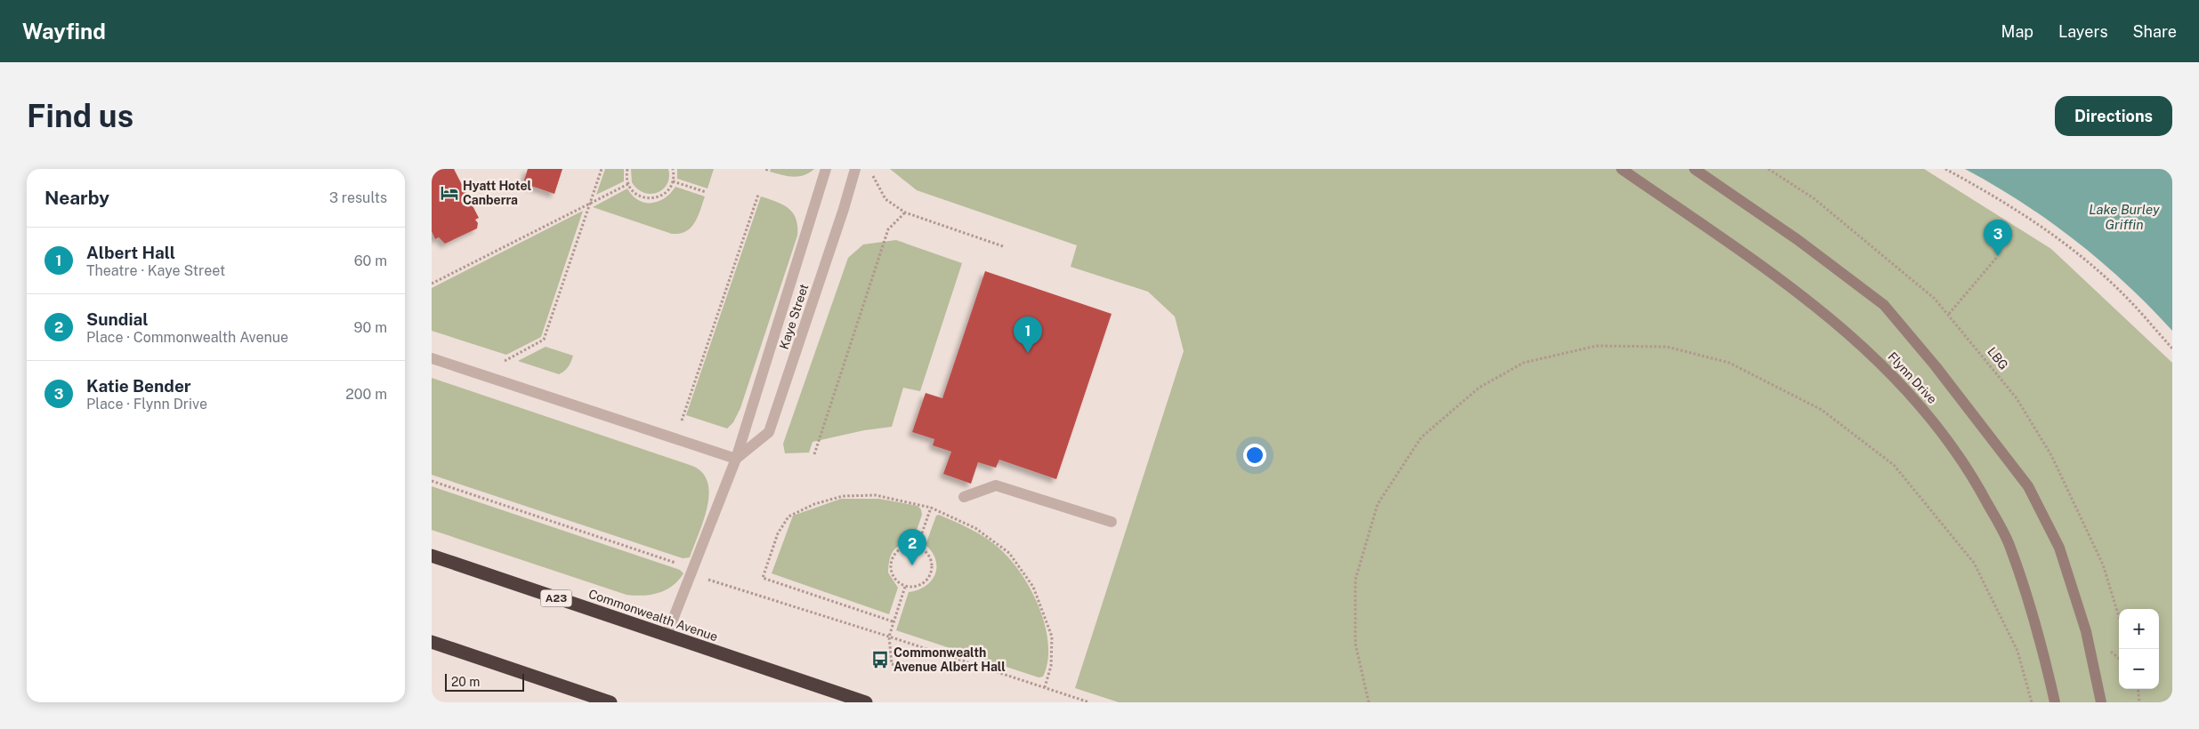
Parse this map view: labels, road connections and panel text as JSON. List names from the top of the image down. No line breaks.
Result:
{"streets":{"highway":["A23","Commonwealth Avenue"],"main road":["Flynn Drive"],"street":["Kaye Street"],"path":["LBG"]},"crossings":[["Kaye Street","Commonwealth Avenue"]],"water":["Lake Burley Griffin"],"places":{"hotel":["Hyatt Hotel Canberra"],"bus stop":["Commonwealth Avenue Albert Hall"]},"scale_bar":"20 m","page":{"header":"Wayfind","nav":["Map","Layers","Share"],"buttons":"Directions","title":"Find us","heading":["Nearby","3 results"],"pins":["3","1","2"],"list":[{"mark":"1","name":"Albert Hall","note":"Theatre · Kaye Street","value":"60 m"},{"mark":"2","name":"Sundial","note":"Place · Commonwealth Avenue","value":"90 m"},{"mark":"3","name":"Katie Bender","note":"Place · Flynn Drive","value":"200 m"}],"map_buttons":["+","−"],"scale":"20 m"}}
